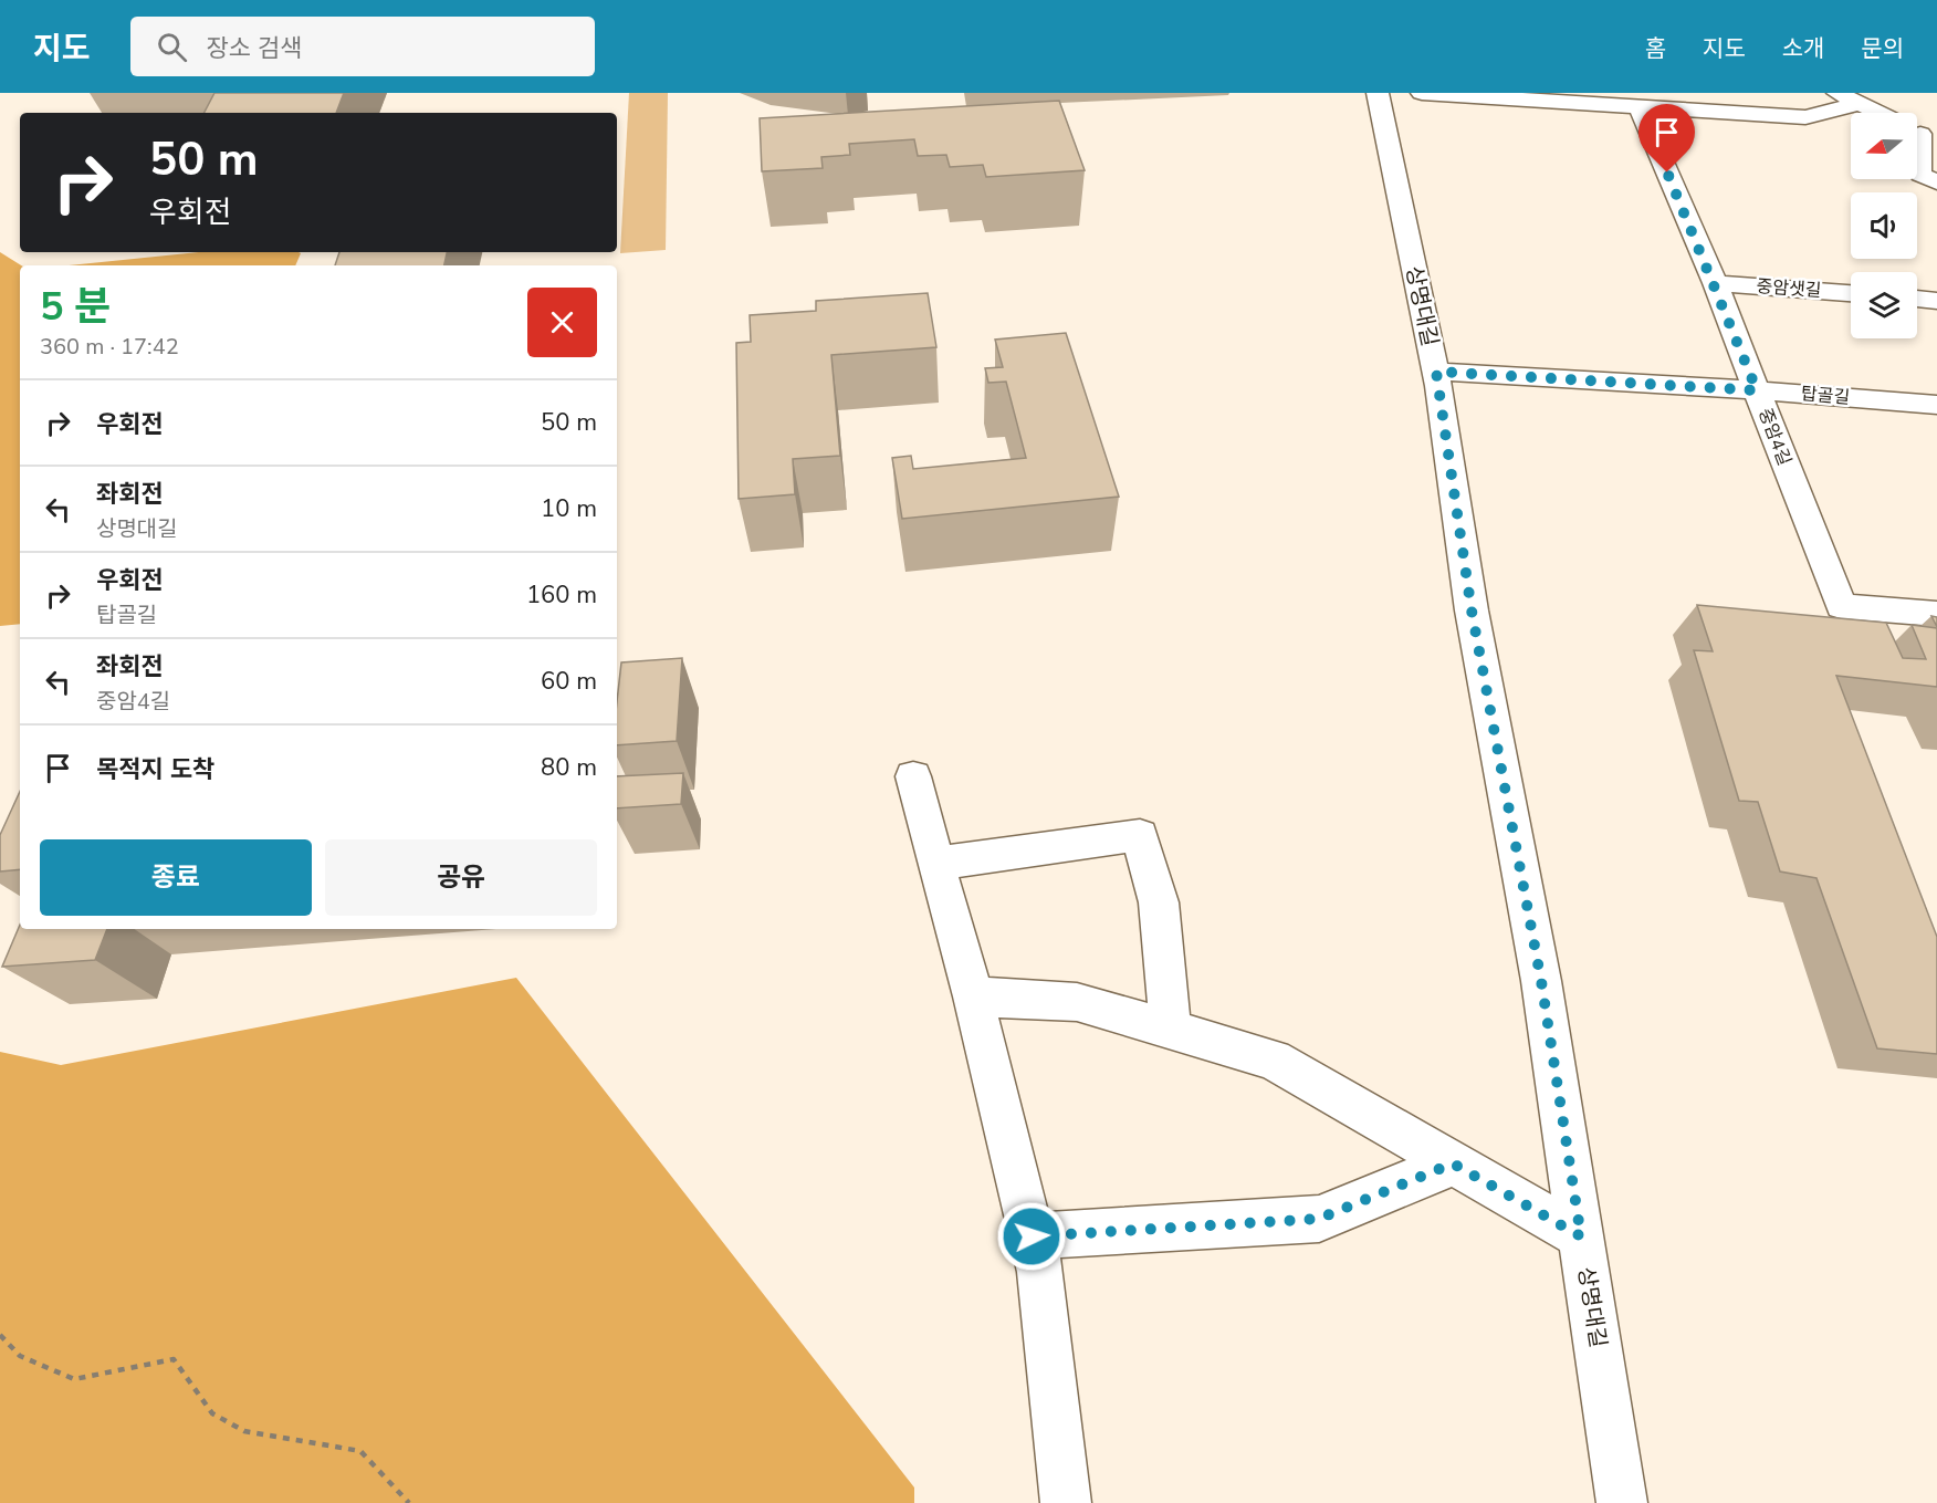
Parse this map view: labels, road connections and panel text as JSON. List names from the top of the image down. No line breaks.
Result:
{"streets":{"street":["중암샛길","상명대길","탑골길","중암4길"]},"crossings":[["중암샛길","중암4길"],["상명대길","탑골길"],["탑골길","중암4길"]],"north":"left","page":{"header":"지도","search":"장소 검색","nav":["홈","지도","소개","문의"],"turn":["50 m","우회전"],"heading":["5 분","360 m · 17:42"],"list":[{"name":"우회전","value":"50 m"},{"name":"좌회전","note":"상명대길","value":"10 m"},{"name":"우회전","note":"탑골길","value":"160 m"},{"name":"좌회전","note":"중암4길","value":"60 m"},{"name":"목적지 도착","value":"80 m"}],"buttons":["종료","공유"]}}
